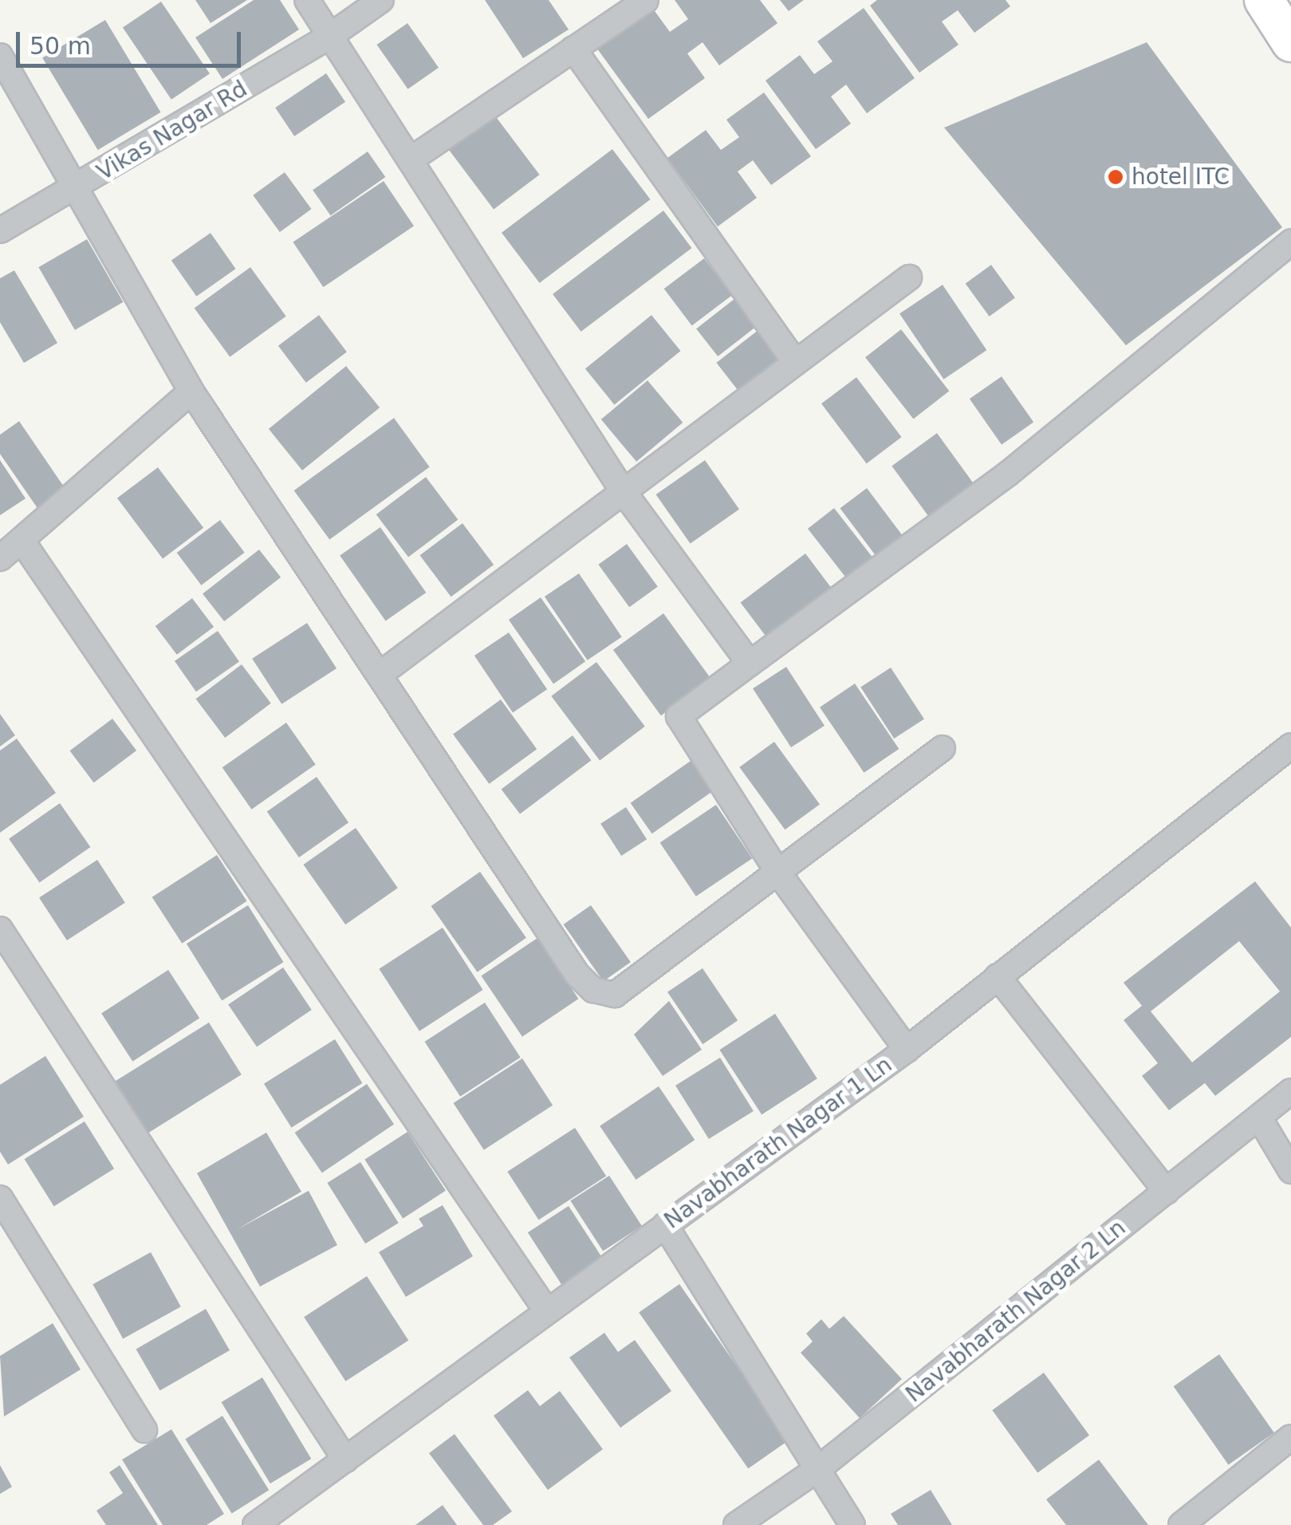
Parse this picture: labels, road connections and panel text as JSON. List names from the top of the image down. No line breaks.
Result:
{"streets":{"street":["Vikas Nagar Rd","Navabharath Nagar 1 Ln","Navabharath Nagar 2 Ln"]},"places":["hotel ITC"],"scale_bar":"50 m"}
